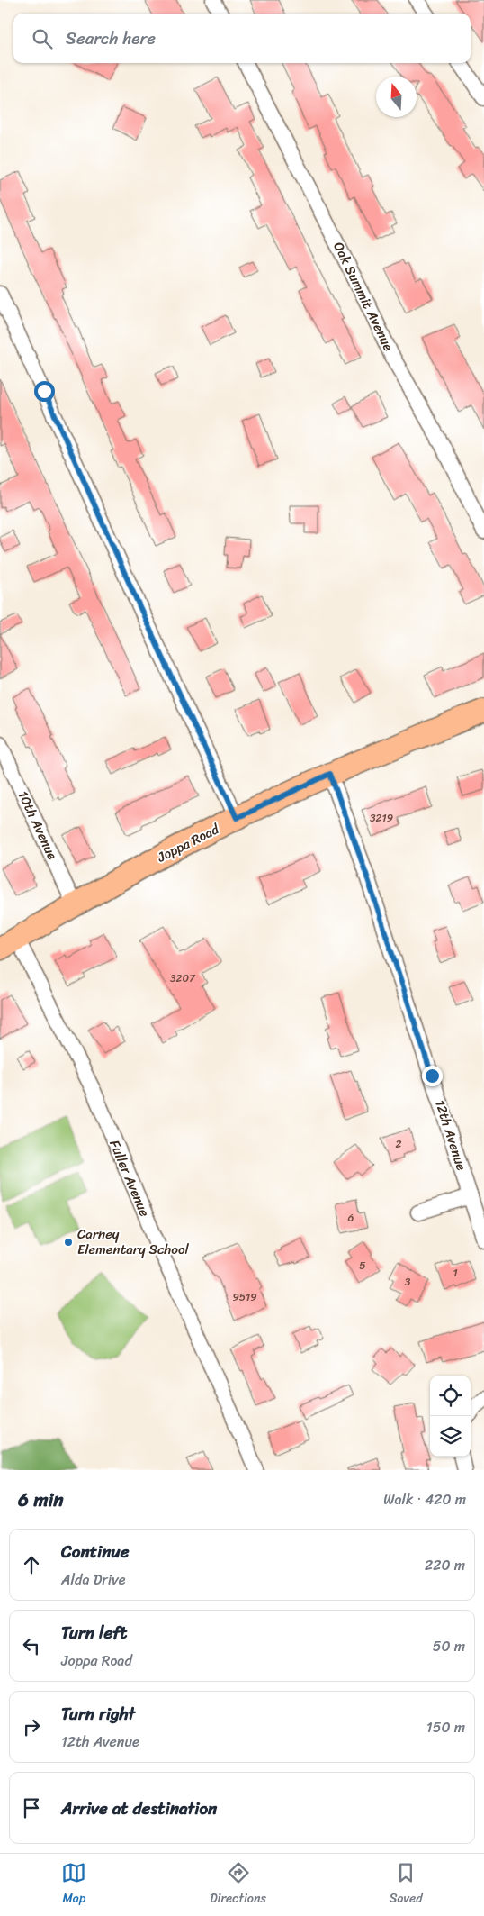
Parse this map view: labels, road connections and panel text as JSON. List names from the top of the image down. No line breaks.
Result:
{"streets":{"main road":["Joppa Road"],"street":["Oak Summit Avenue","10th Avenue","12th Avenue","Fuller Avenue"]},"crossings":[["10th Avenue","Joppa Road"],["Joppa Road","12th Avenue"],["Joppa Road","Fuller Avenue"]],"places":["Carney Elementary School"],"house_numbers":["3219","3207","2","6","5","1","3","9519"],"north":"top","page":{"search":"Search here","heading":["6 min","Walk · 420 m"],"list":[["Continue","Alda Drive","220 m"],["Turn left","Joppa Road","50 m"],["Turn right","12th Avenue","150 m"],"Arrive at destination"],"nav":["Map","Directions","Saved"]}}
